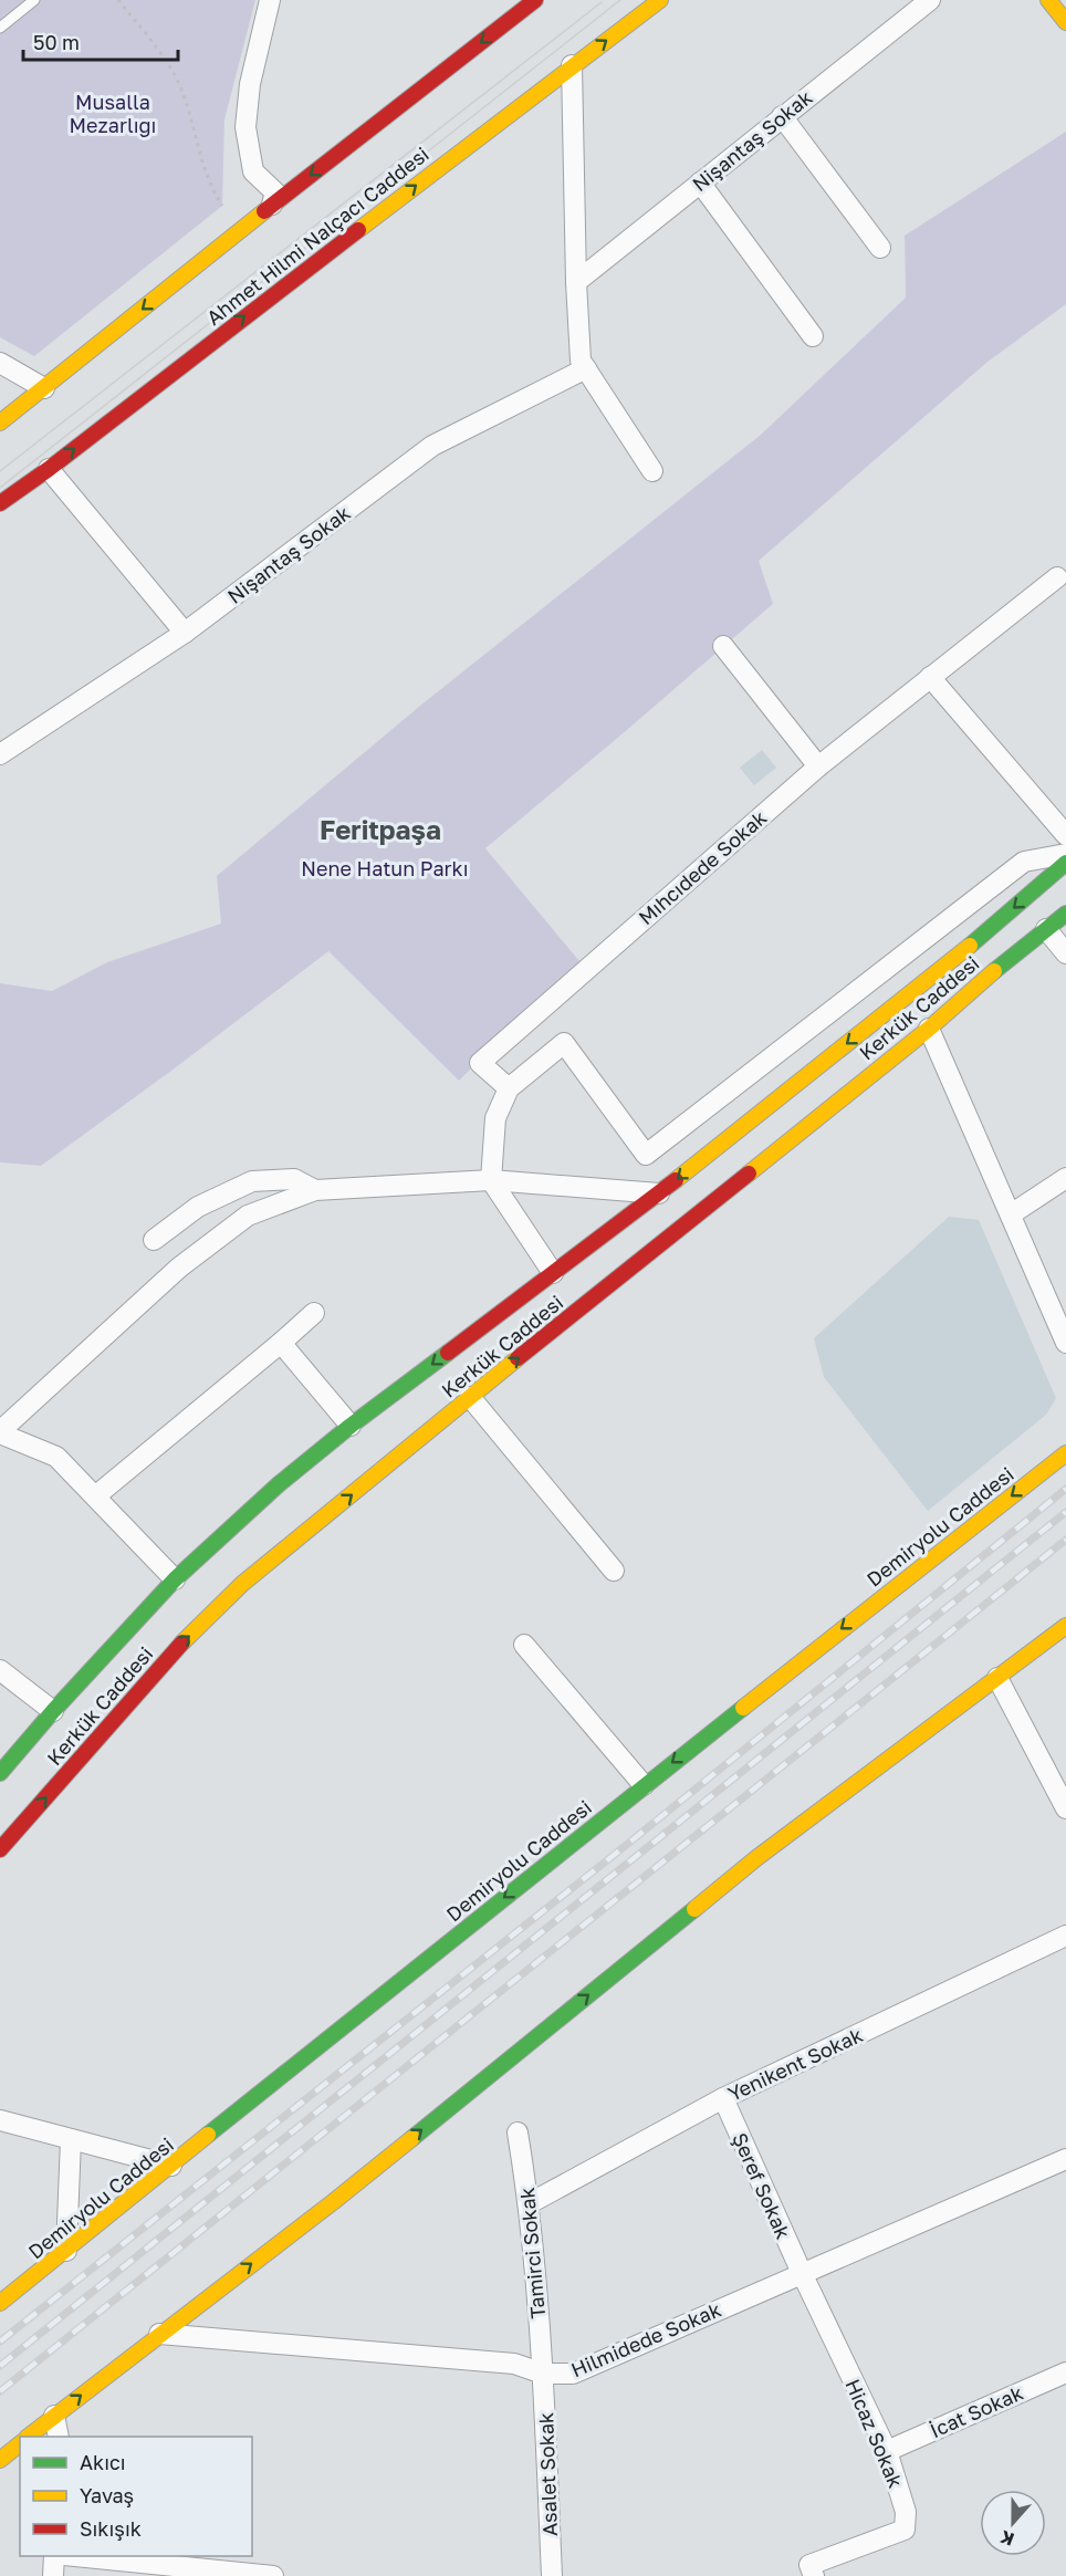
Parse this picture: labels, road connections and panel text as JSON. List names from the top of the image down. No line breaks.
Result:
{"streets":{"main road":["Ahmet Hilmi Nalçacı Caddesi","Kerkük Caddesi","Demiryolu Caddesi"],"street":["Nişantaş Sokak","Mıhcıdede Sokak","Yenikent Sokak","Şeref Sokak","Tamirci Sokak","Hilmidede Sokak","İcat Sokak","Hicaz Sokak","Asalet Sokak"]},"crossings":[["Yenikent Sokak","Şeref Sokak"],["Yenikent Sokak","Tamirci Sokak"],["Şeref Sokak","Hilmidede Sokak"],["Şeref Sokak","Hicaz Sokak"],["Tamirci Sokak","Hilmidede Sokak"],["Tamirci Sokak","Asalet Sokak"],["Hilmidede Sokak","Hicaz Sokak"],["Hilmidede Sokak","Asalet Sokak"],["İcat Sokak","Hicaz Sokak"]],"districts":["Feritpaşa"],"parks":["Musalla Mezarlığı","Nene Hatun Parkı"],"legend":["Akıcı","Yavaş","Sıkışık"],"scale_bar":"50 m","north":"bottom"}
